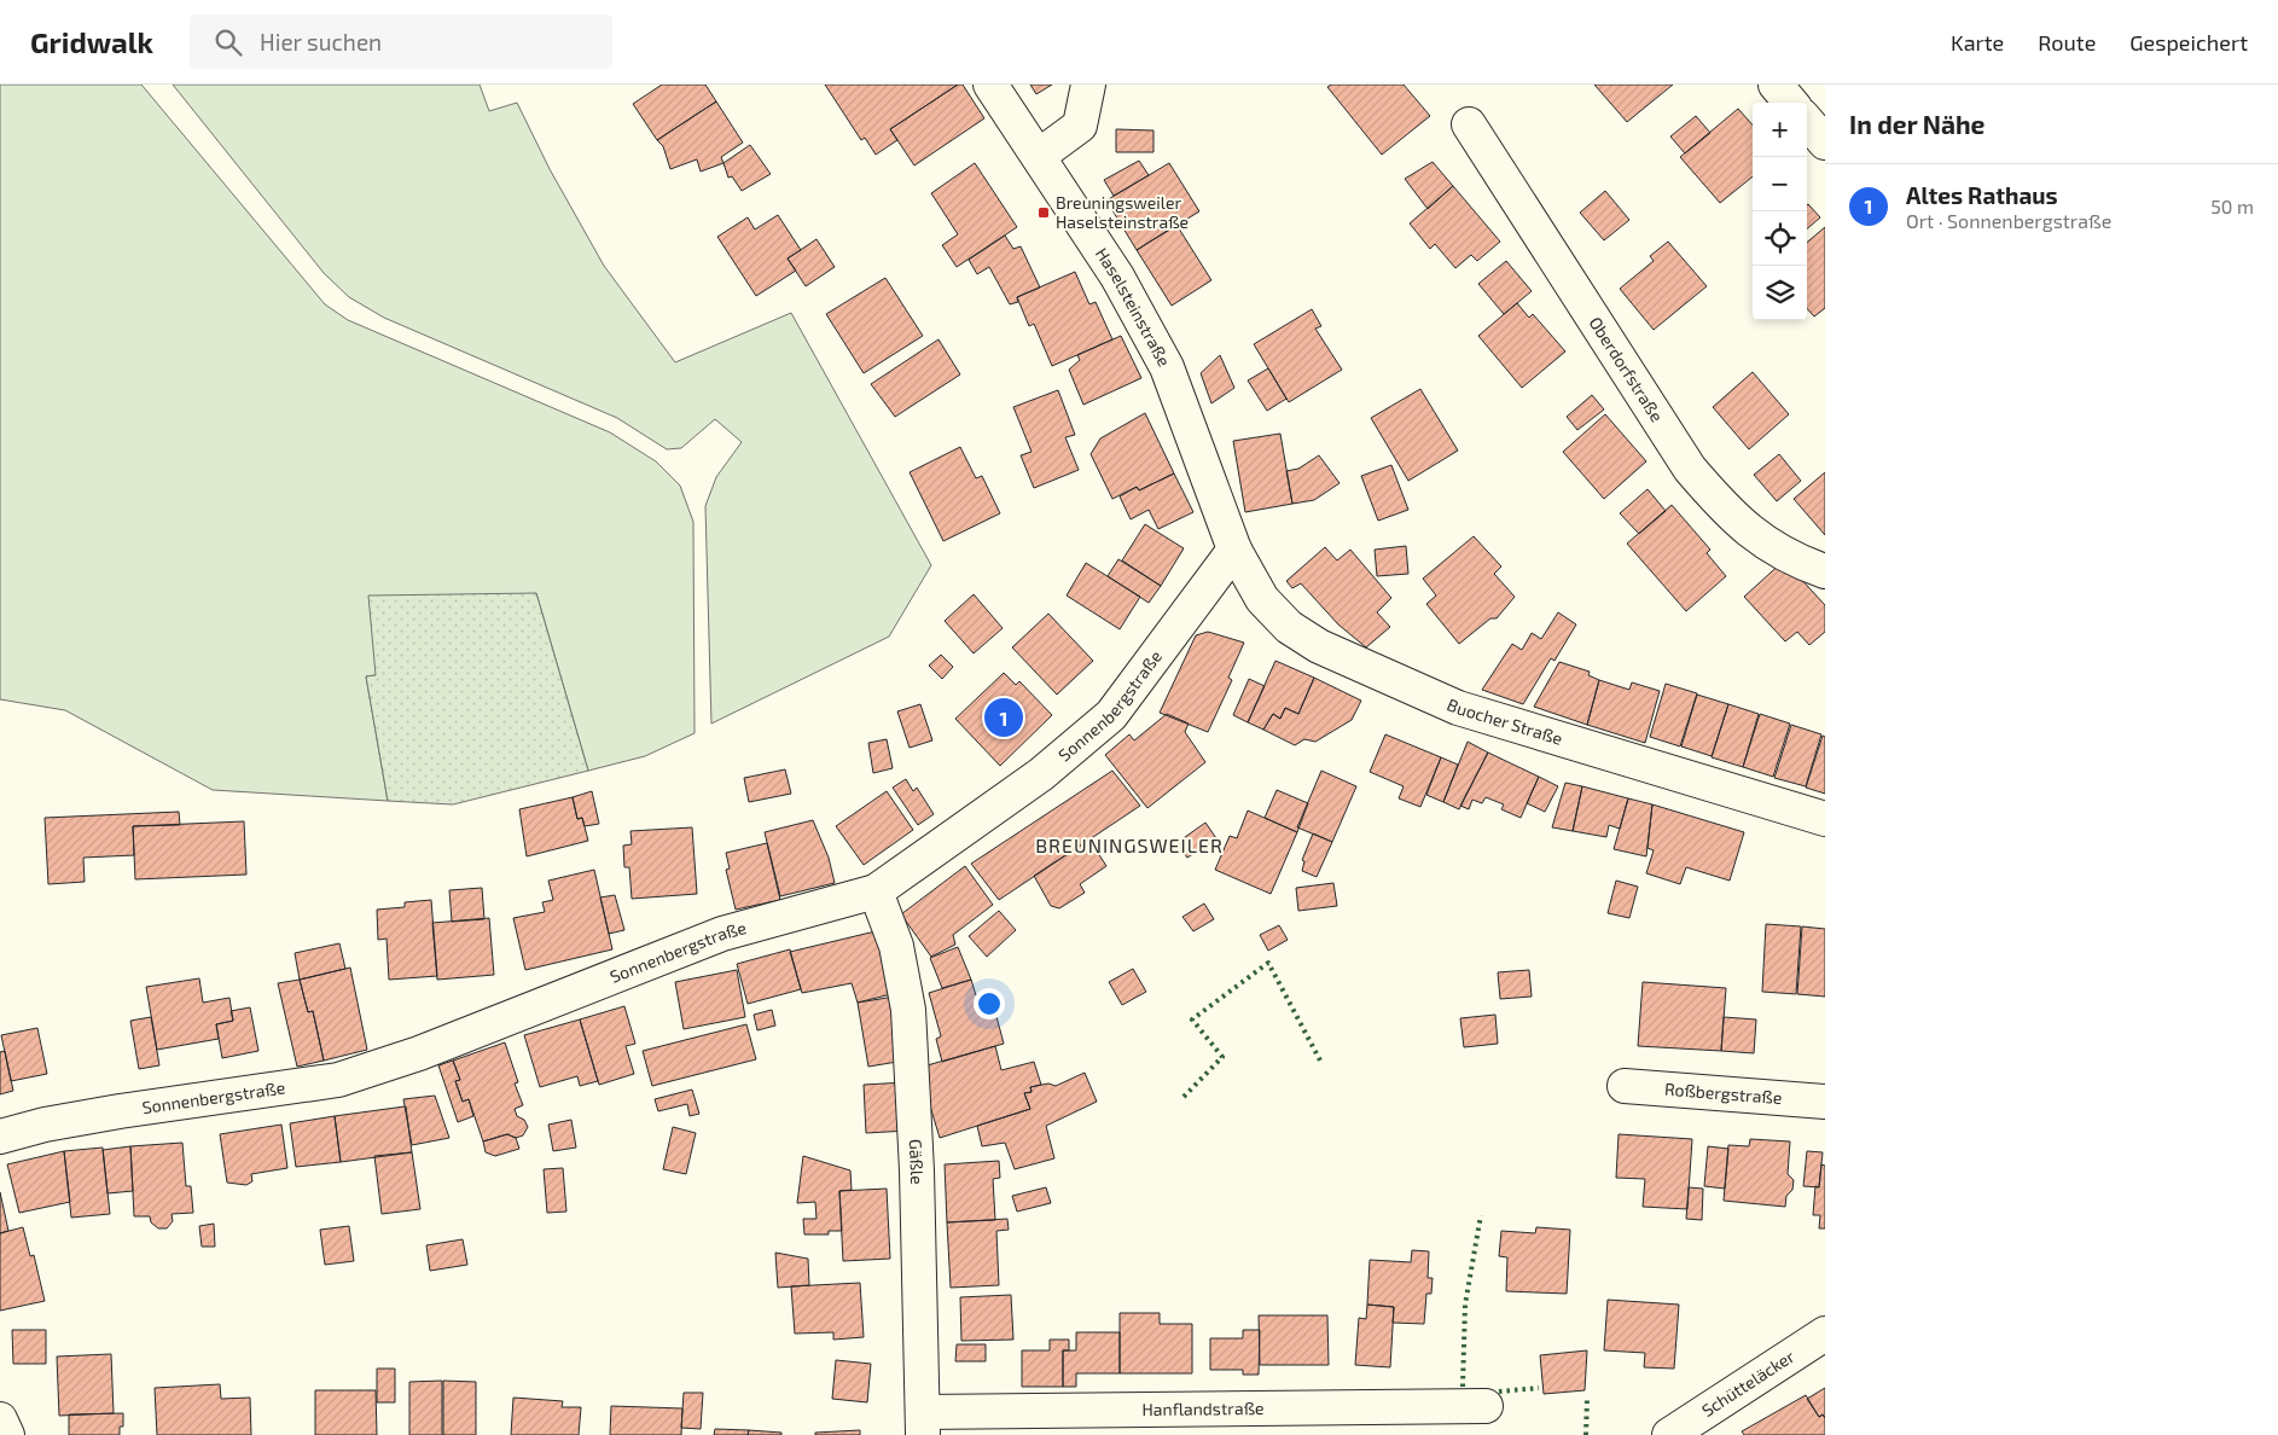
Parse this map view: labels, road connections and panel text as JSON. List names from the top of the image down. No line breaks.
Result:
{"streets":{"street":["Haselsteinstraße","Oberdorfstraße","Sonnenbergstraße","Buocher Straße","Roßbergstraße","Gäßle","Schütteläcker","Hanflandstraße"]},"crossings":[["Haselsteinstraße","Sonnenbergstraße"],["Haselsteinstraße","Buocher Straße"],["Sonnenbergstraße","Buocher Straße"],["Sonnenbergstraße","Gäßle"],["Gäßle","Hanflandstraße"]],"districts":["BREUNINGSWEILER"],"places":{"transit":["Breuningsweiler Haselsteinstraße"]},"page":{"header":"Gridwalk","search":"Hier suchen","nav":["Karte","Route","Gespeichert"],"heading":"In der Nähe","map_buttons":["+","−"],"list":[{"mark":"1","name":"Altes Rathaus","note":"Ort · Sonnenbergstraße","value":"50 m"}],"pins":"1"}}
